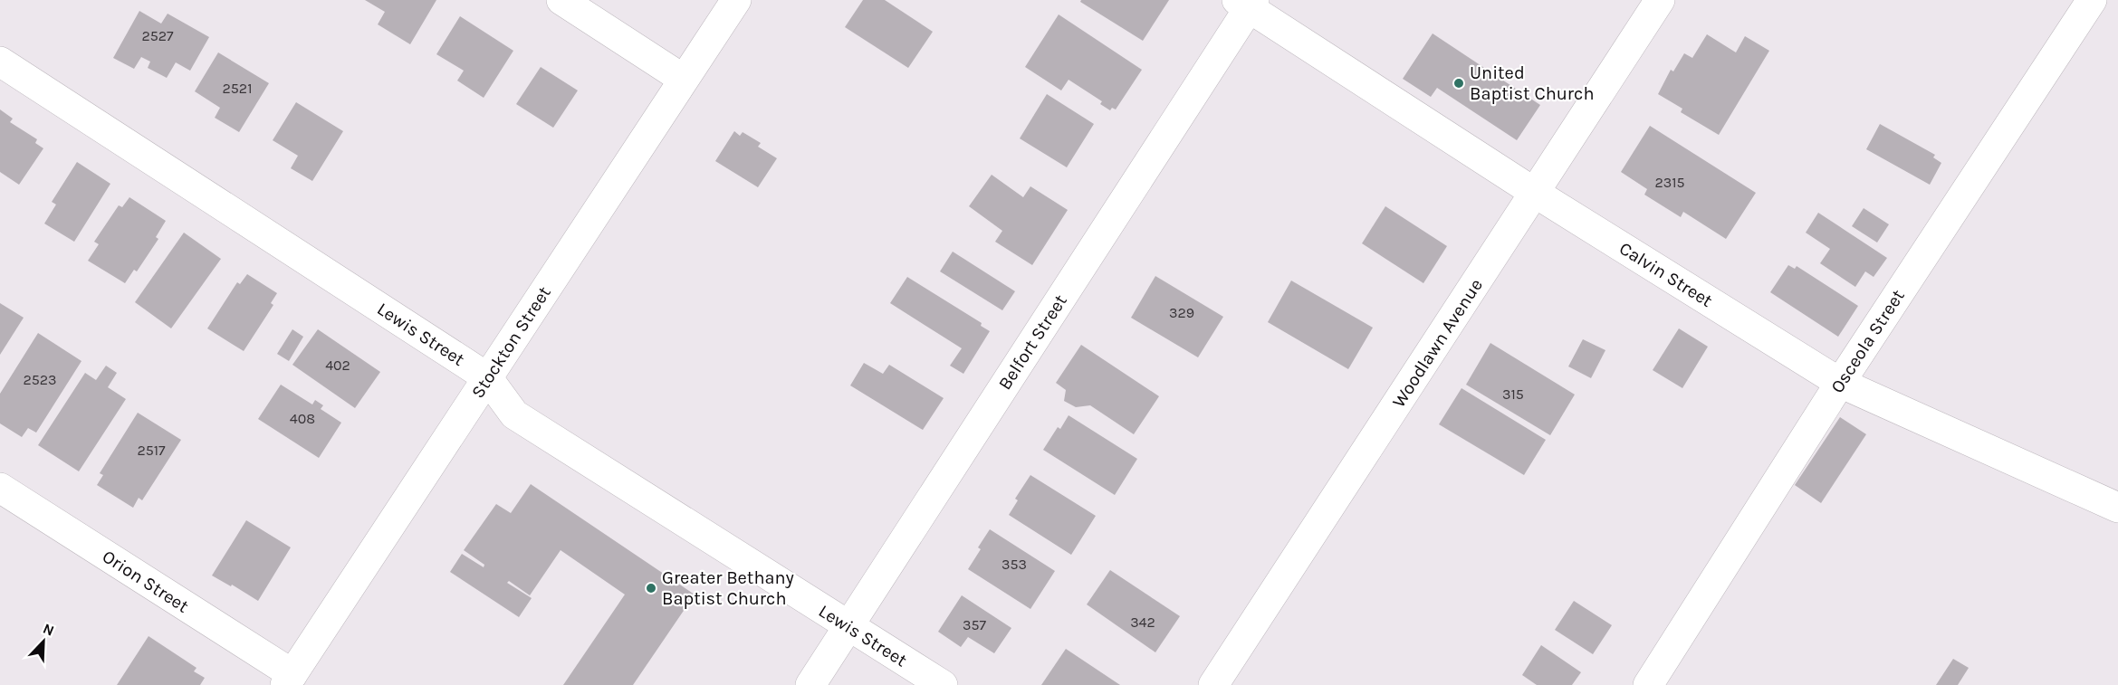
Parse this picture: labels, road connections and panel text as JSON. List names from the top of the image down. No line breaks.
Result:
{"streets":{"street":["Calvin Street","Lewis Street","Osceola Street","Stockton Street","Belfort Street","Woodlawn Avenue","Orion Street"]},"crossings":[["Calvin Street","Osceola Street"],["Calvin Street","Belfort Street"],["Calvin Street","Woodlawn Avenue"],["Lewis Street","Stockton Street"],["Lewis Street","Belfort Street"],["Stockton Street","Orion Street"]],"places":["United Baptist Church","Greater Bethany Baptist Church"],"house_numbers":["2527","2521","2315","329","402","2523","315","408","2517","353","342","357"],"north":"top right"}
